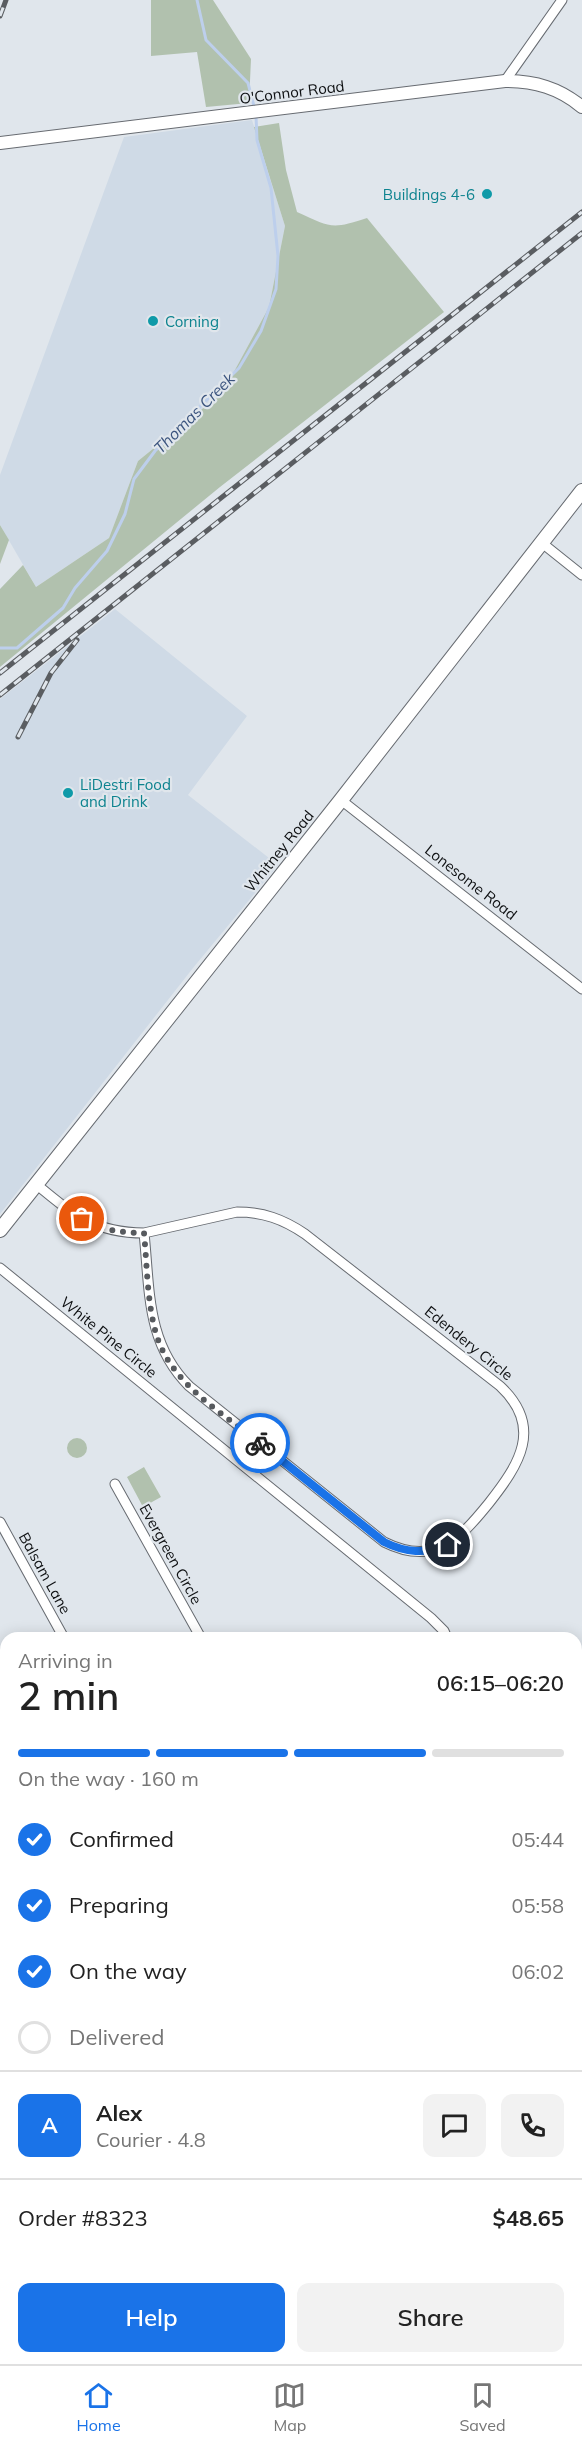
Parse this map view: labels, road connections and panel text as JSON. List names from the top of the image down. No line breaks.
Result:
{"streets":{"main road":["Whitney Road"],"street":["O'Connor Road","Lonesome Road","White Pine Circle","Edendery Circle","Evergreen Circle","Balsam Lane"]},"crossings":[["Whitney Road","Lonesome Road"],["Whitney Road","Edendery Circle"]],"water":["Thomas Creek"],"places":["Buildings 4-6","Corning","LiDestri Food and Drink"],"page":{"heading":["2 min","Arriving in","06:15–06:20"],"panel":["Alex","Courier · 4.8","Order #8323","$48.65"],"bar":"On the way · 160 m","list":[["Confirmed","05:44"],["Preparing","05:58"],["On the way","06:02"],"Delivered"],"round":"A","buttons":["Help","Share"],"tabs":["Home","Map","Saved"]}}
